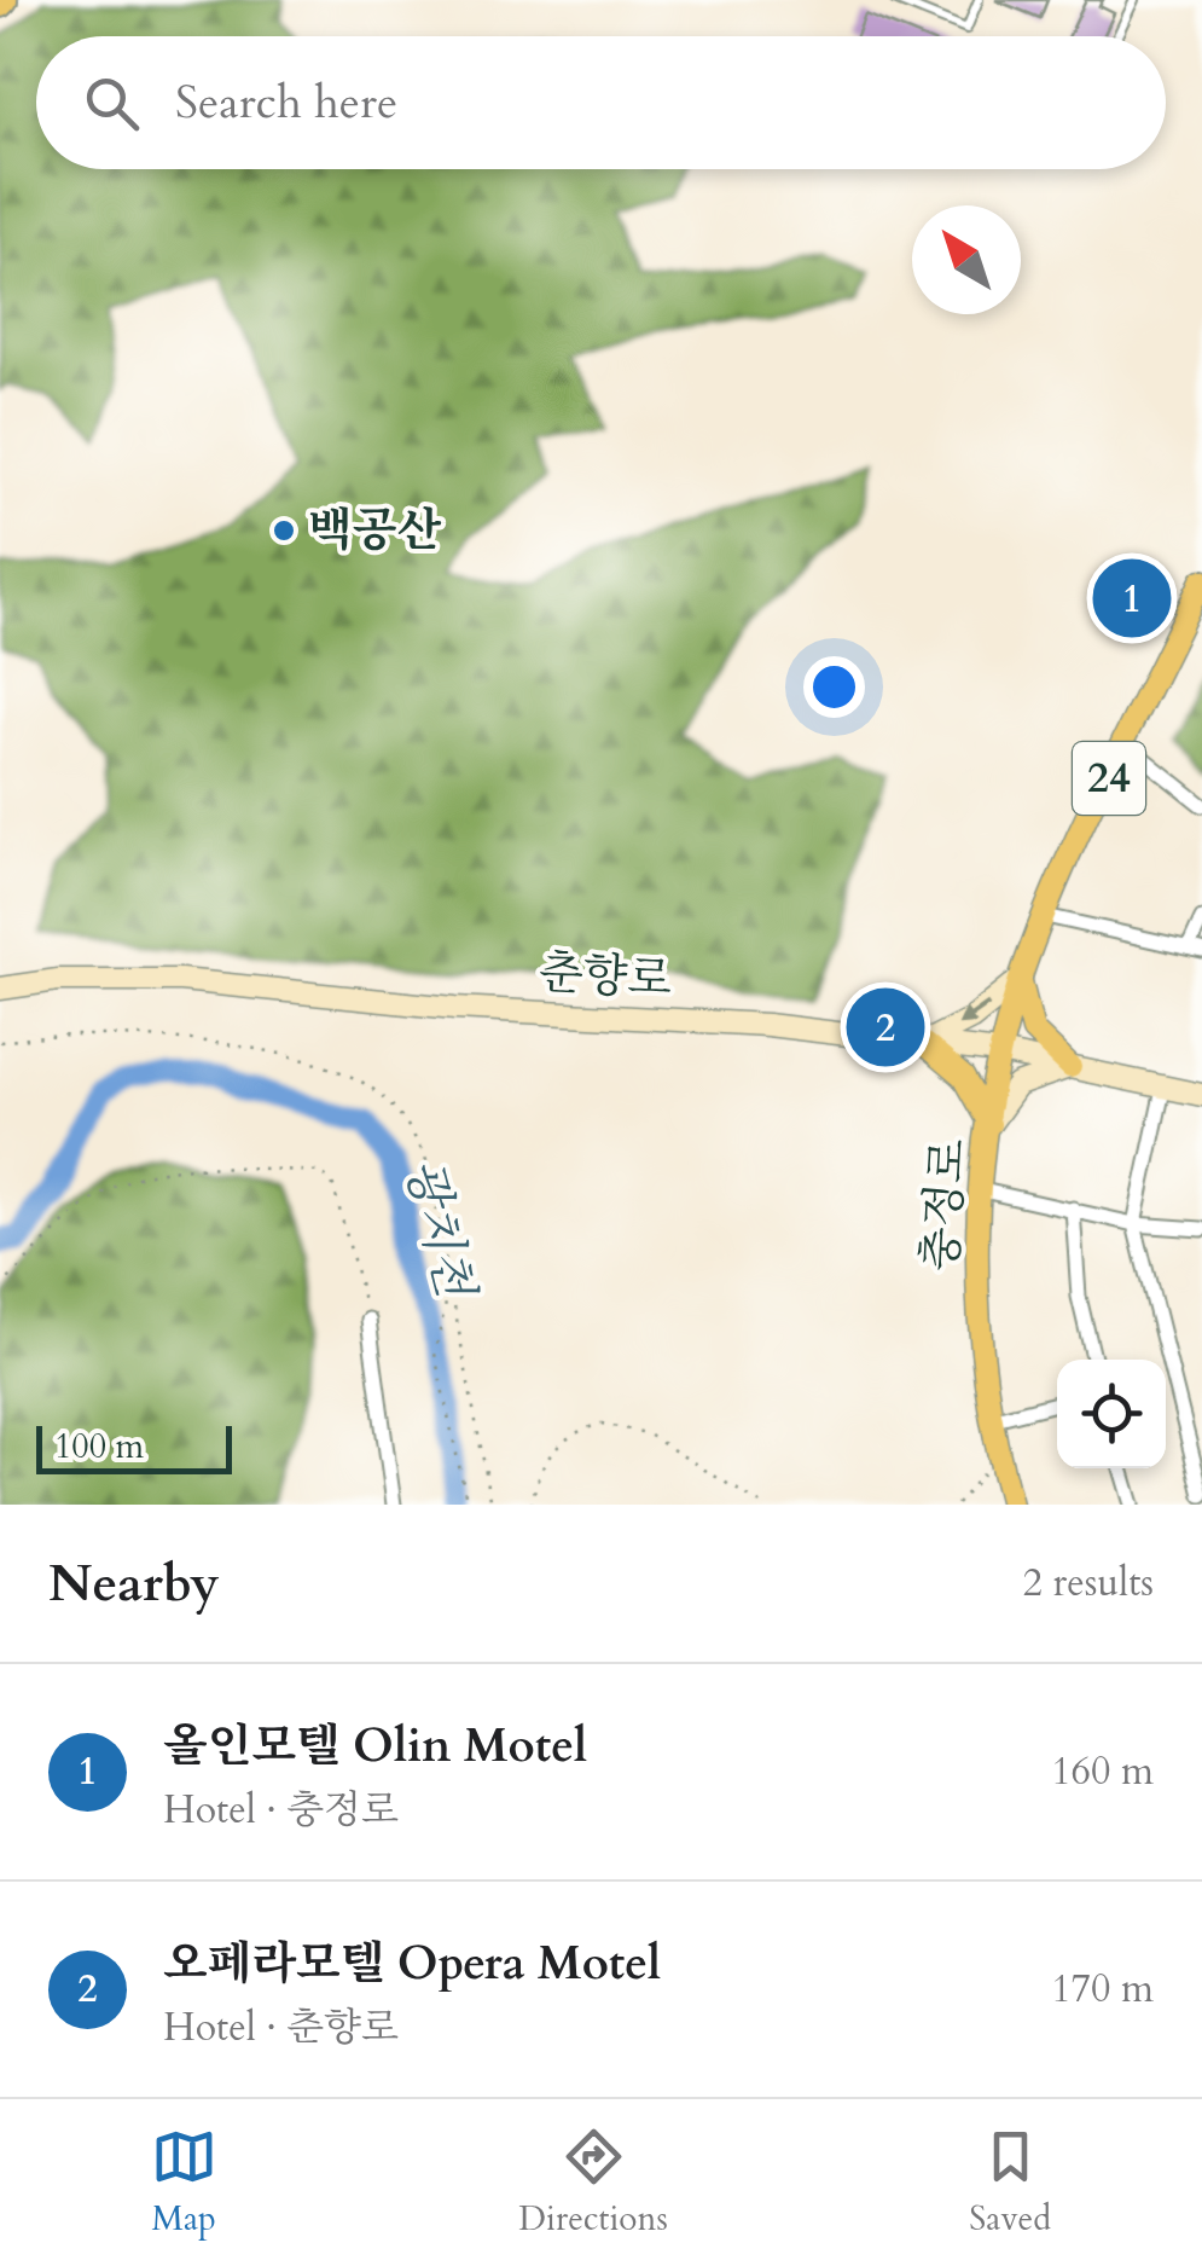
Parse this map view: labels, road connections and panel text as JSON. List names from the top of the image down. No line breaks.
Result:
{"streets":{"main road":["24","충정로"],"street":["춘향로"]},"crossings":[["춘향로","충정로"]],"water":["광치천"],"places":["백공산"],"scale_bar":"100 m","north":"top left","page":{"search":"Search here","pins":["1","2"],"scale":"100 m","heading":["Nearby","2 results"],"list":[{"mark":"1","name":"올인모텔 Olin Motel","note":"Hotel · 충정로","value":"160 m"},{"mark":"2","name":"오페라모텔 Opera Motel","note":"Hotel · 춘향로","value":"170 m"}],"nav":["Map","Directions","Saved"]}}
